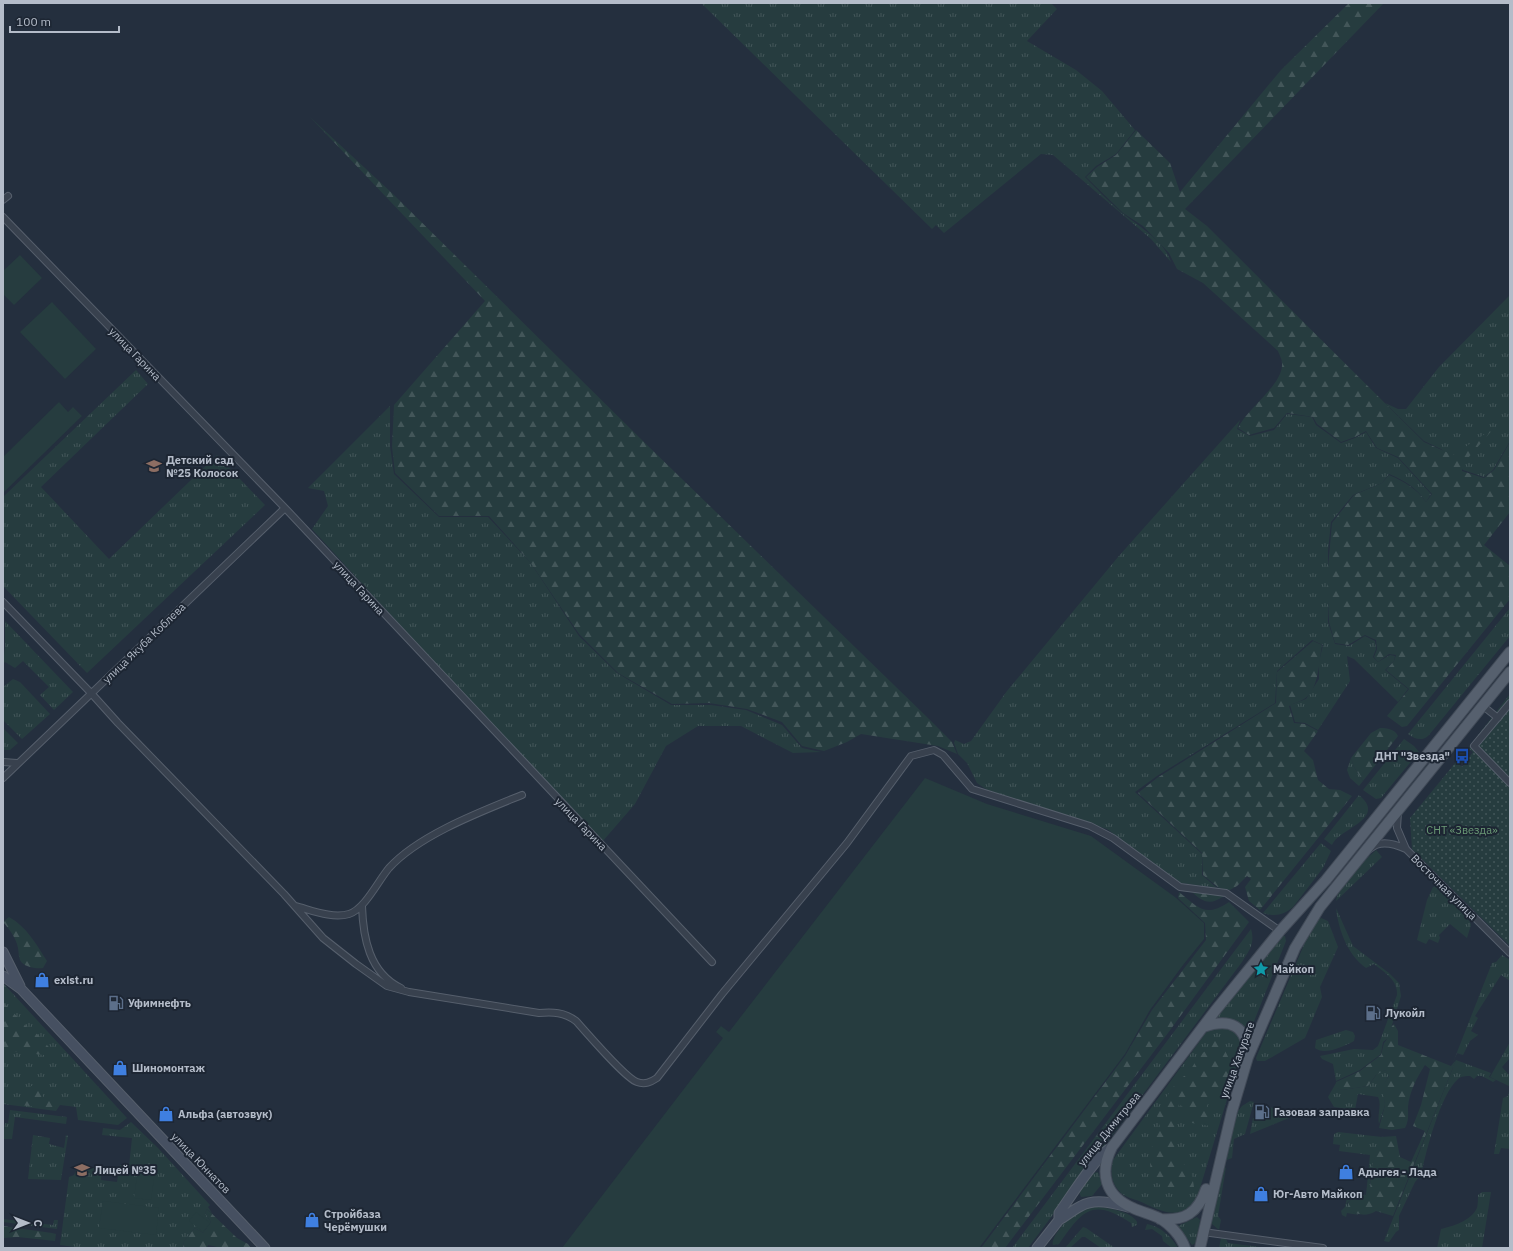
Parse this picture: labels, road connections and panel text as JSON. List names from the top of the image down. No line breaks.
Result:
{"streets":{"main road":["улица Хакурате","улица Димитрова","улица Юннатов"],"street":["улица Гарина","улица Якуба Коблева","Восточная улица"]},"crossings":[["улица Гарина","улица Якуба Коблева"],["Восточная улица","улица Хакурате"]],"parks":["СНТ «Звезда»"],"places":{"school or university":["Детский сад №25 Колосок","Лицей №35"],"bus stop":["ДНТ \"Звезда\""],"place":["Майкоп"],"shop":["exist.ru","Шиномонтаж","Альфа (автозвук)","Адыгея - Лада","Юг-Авто Майкоп","Стройбаза Черёмушки"],"fuel station":["Уфимнефть","Лукойл","Газовая заправка"]},"scale_bar":"100 m","north":"right"}
